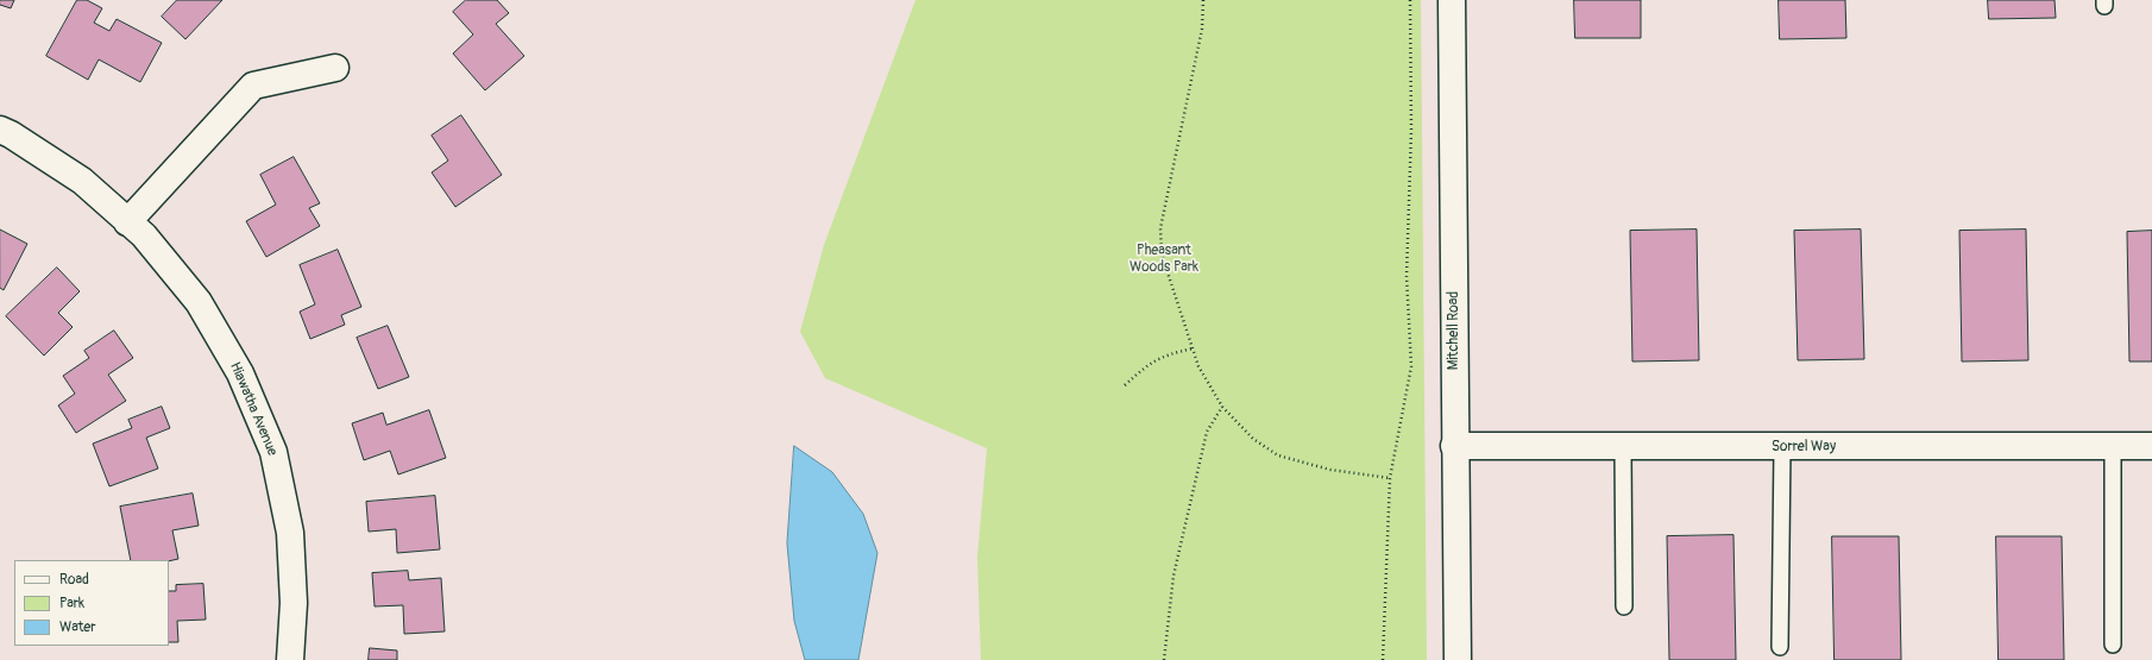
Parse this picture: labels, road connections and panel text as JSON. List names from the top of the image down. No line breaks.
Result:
{"streets":{"street":["Mitchell Road","Hiawatha Avenue","Sorrel Way"]},"crossings":[["Mitchell Road","Sorrel Way"]],"parks":["Pheasant Woods Park"],"legend":["Road","Park","Water"]}
